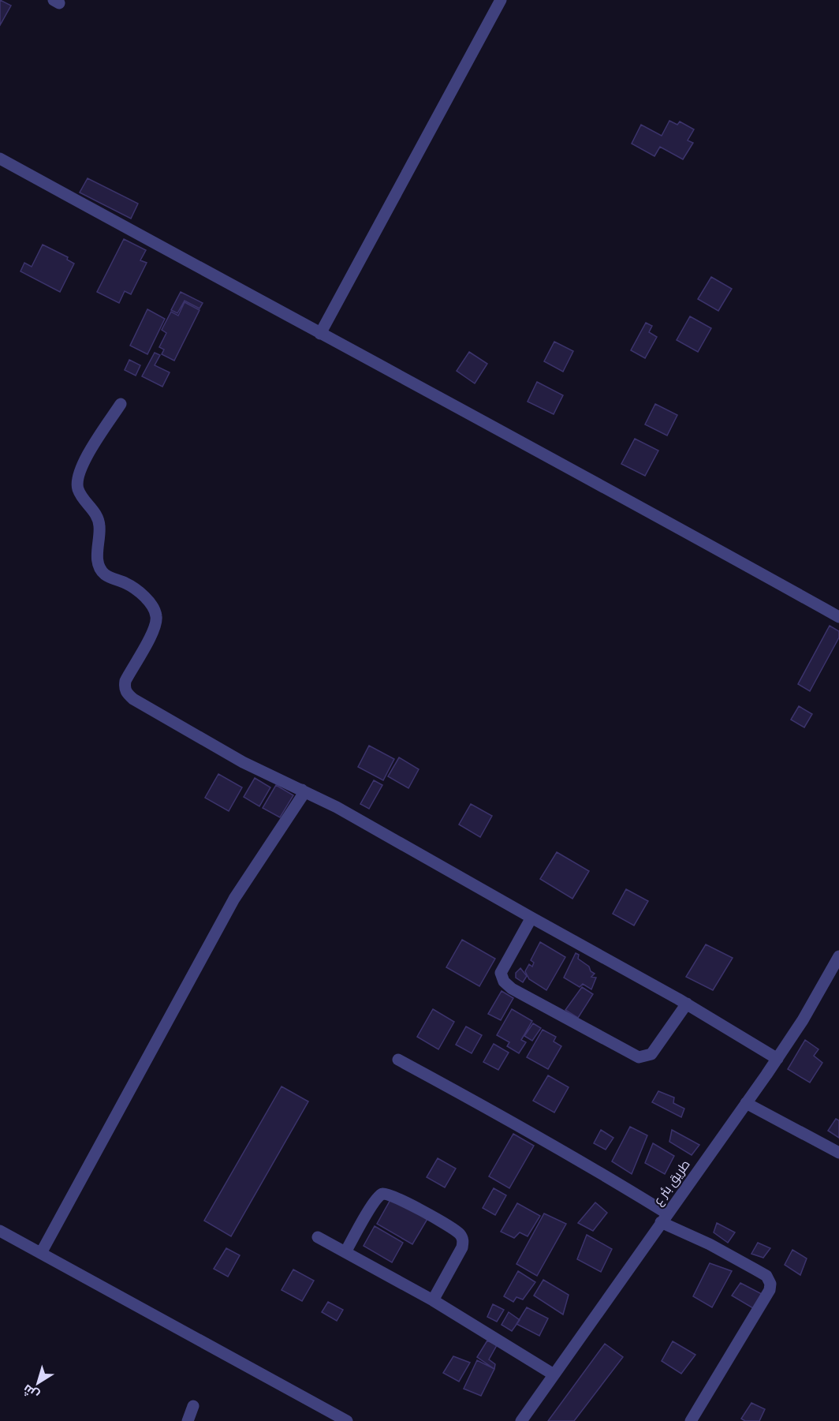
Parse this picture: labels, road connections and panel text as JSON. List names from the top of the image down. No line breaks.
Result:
{"streets":{"street":["طريق بئر ع"]},"north":"bottom left"}
